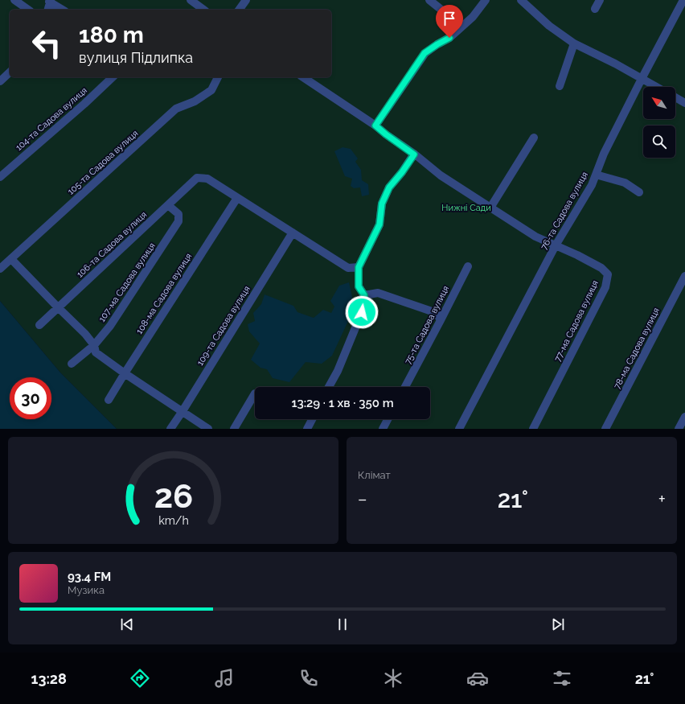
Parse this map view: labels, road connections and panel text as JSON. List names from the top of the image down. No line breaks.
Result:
{"streets":{"street":["104-та Садова вулиця","105-та Садова вулиця","76-та Садова вулиця","106-та Садова вулиця","107-ма Садова вулиця","108-ма Садова вулиця","77-ма Садова вулиця","75-та Садова вулиця","109-та Садова вулиця","78-ма Садова вулиця"]},"crossings":[["76-та Садова вулиця","77-ма Садова вулиця"],["106-та Садова вулиця","107-ма Садова вулиця"],["106-та Садова вулиця","108-ма Садова вулиця"]],"parks":["Нижні Сади"],"north":"top left","page":{"turn":["180 m","вулиця Підлипка"],"limit":"30","trip":"13:29 · 1 хв · 350 m","tile":"Клімат","heat":["−","21°","+"],"song":["93.4 FM","Музика"],"tabs":["13:28","21°"],"gauge":["26","km/h"]}}
